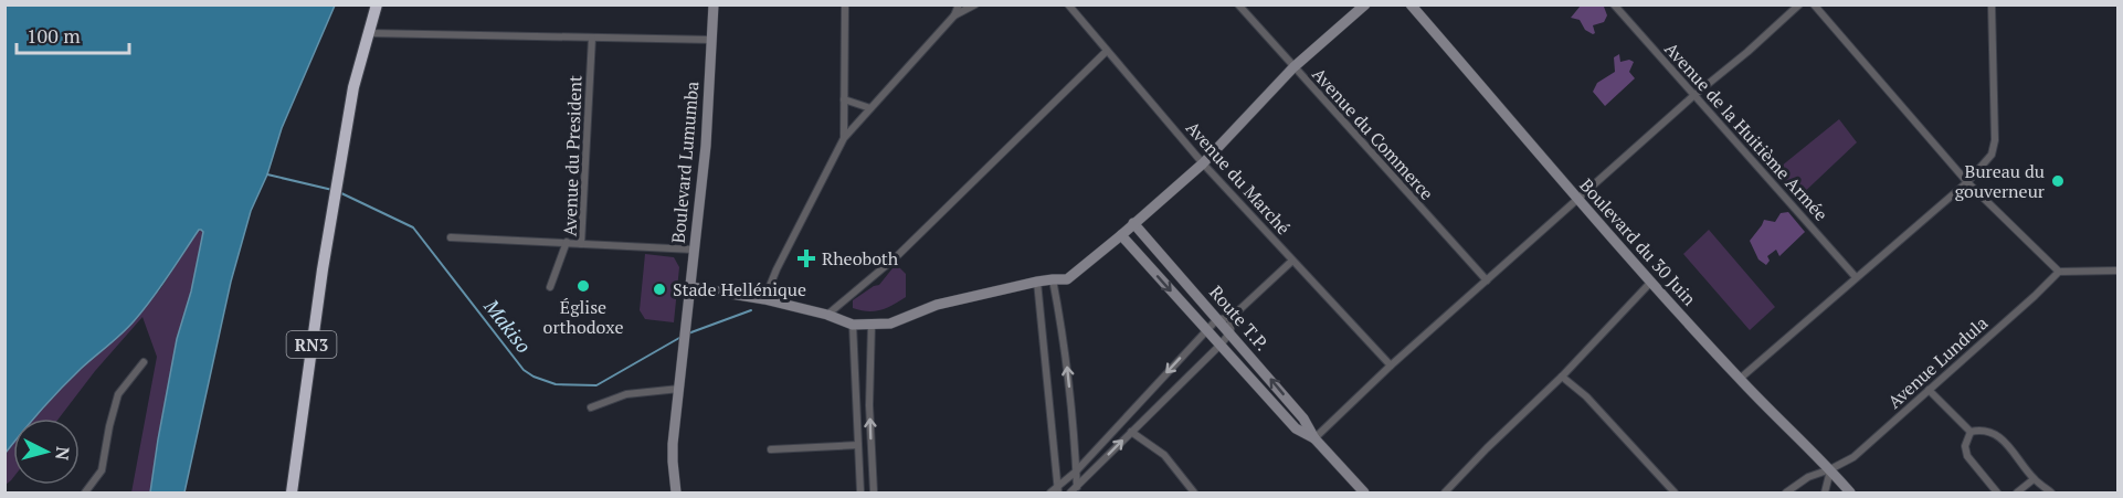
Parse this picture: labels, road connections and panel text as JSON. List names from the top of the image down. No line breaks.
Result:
{"streets":{"highway":["RN3"],"street":["Avenue de la Huitième Armée","Avenue du Commerce","Avenue du President","Boulevard Lumumba","Avenue du Marché","Boulevard du 30 Juin","Route T.P.","Avenue Lundula"]},"crossings":[["Avenue du President","Boulevard Lumumba"],["Boulevard du 30 Juin","Avenue Lundula"]],"water":["Makiso"],"places":{"other":["Bureau du gouverneur","Église orthodoxe","Stade Hellénique"],"health":["Rheoboth"]},"scale_bar":"100 m","north":"right"}
